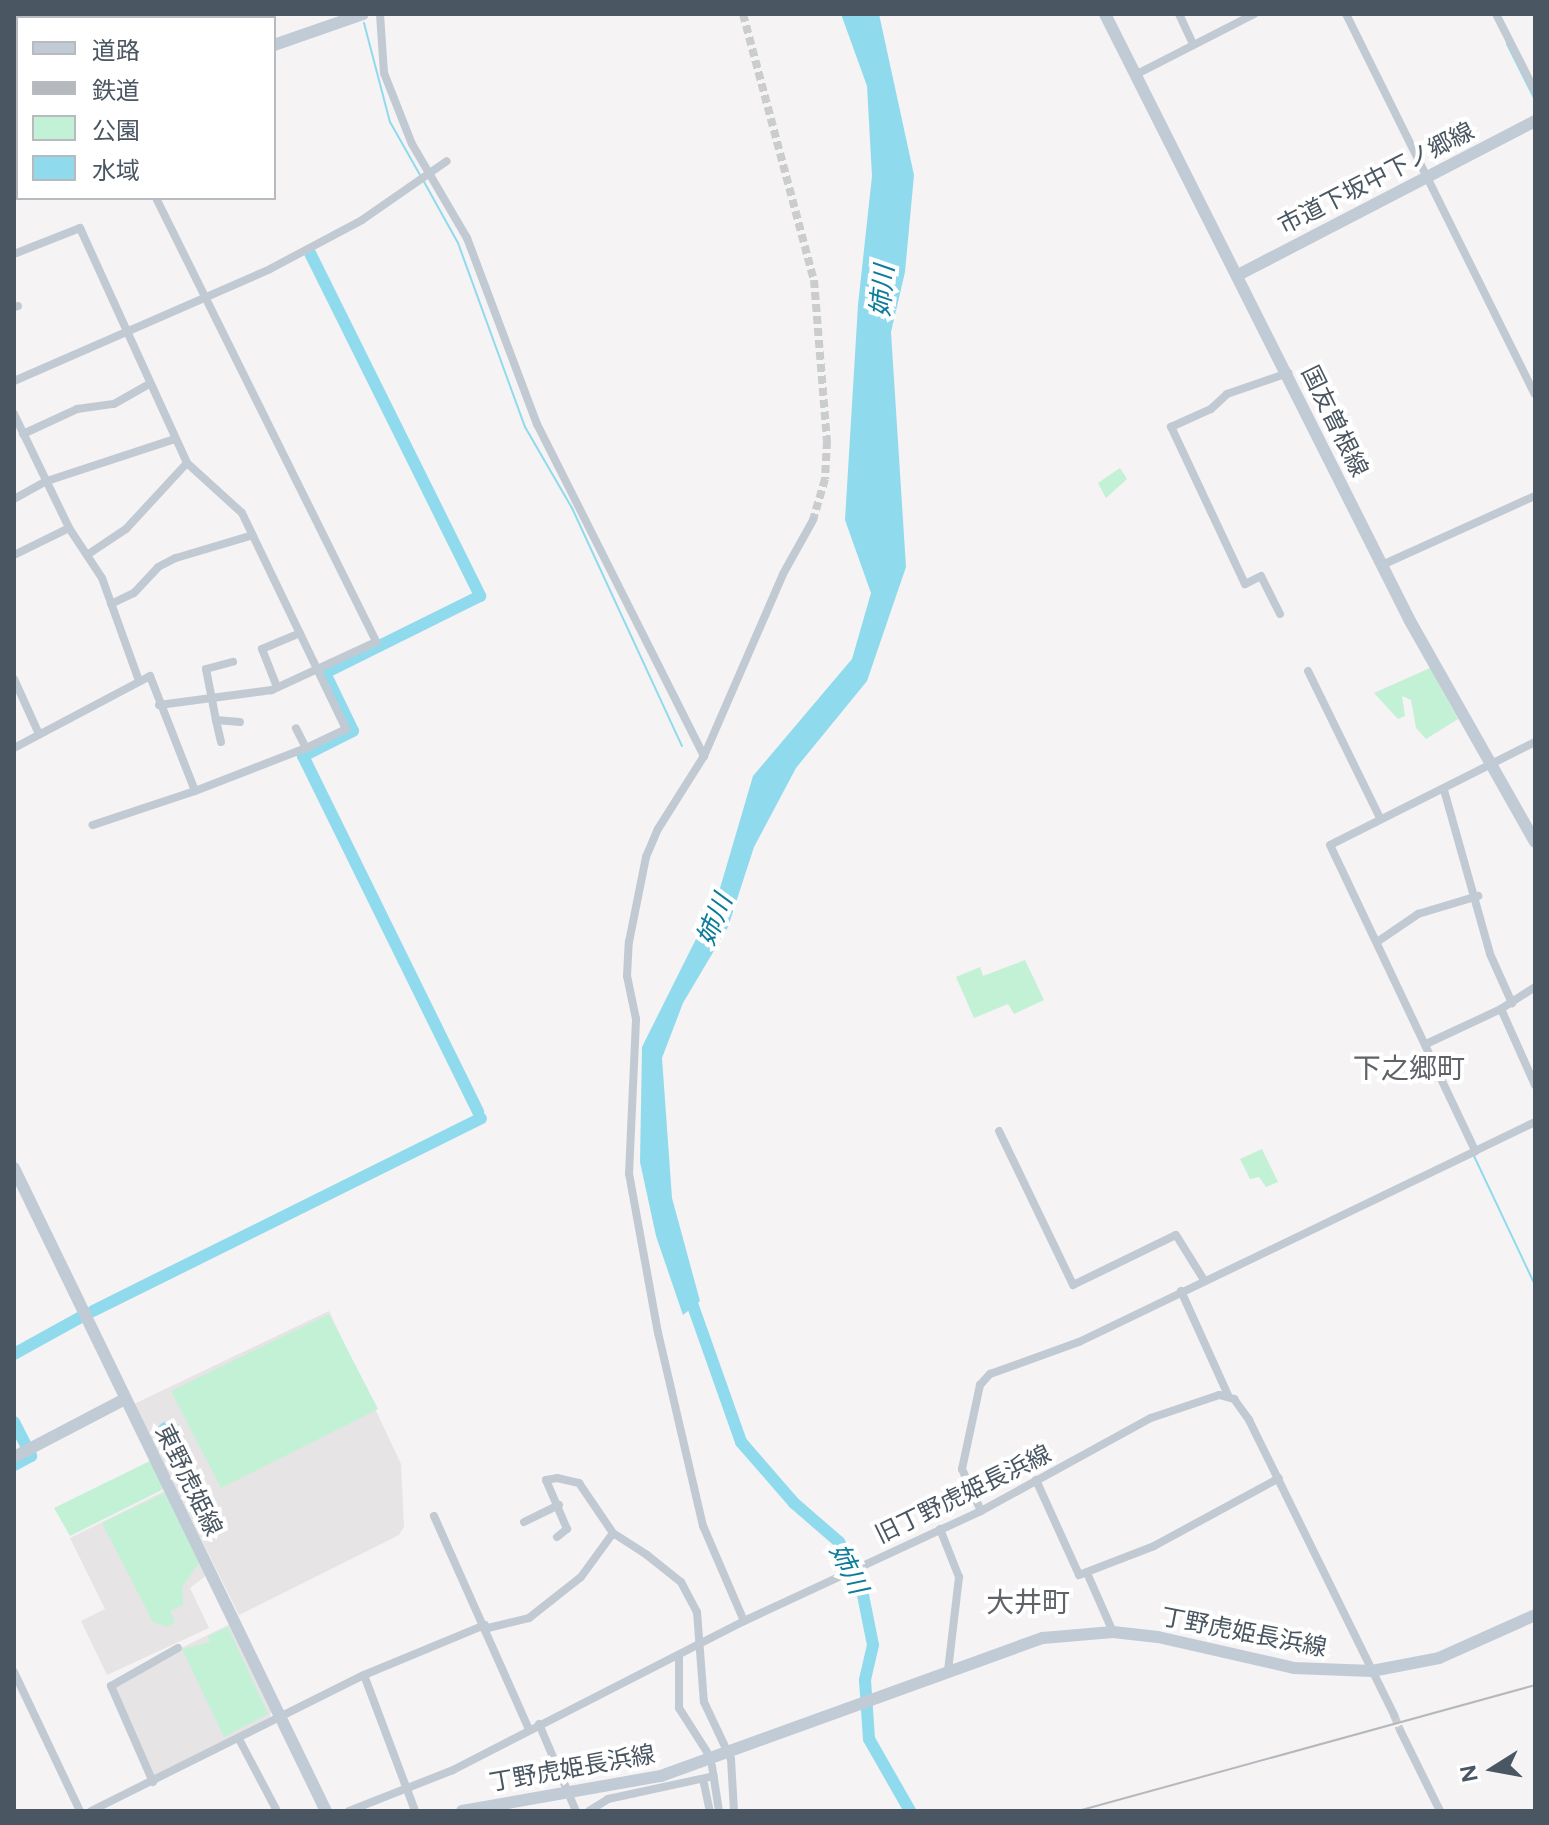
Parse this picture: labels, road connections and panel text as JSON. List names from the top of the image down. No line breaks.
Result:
{"streets":{"main road":["市道下坂中下ノ郷線","国友曽根線","東野虎姫線","丁野虎姫長浜線"],"street":["旧丁野虎姫長浜線"]},"crossings":[["市道下坂中下ノ郷線","国友曽根線"]],"districts":["下之郷町","大井町"],"water":["姉川"],"legend":["道路","鉄道","公園","水域"],"north":"left"}
